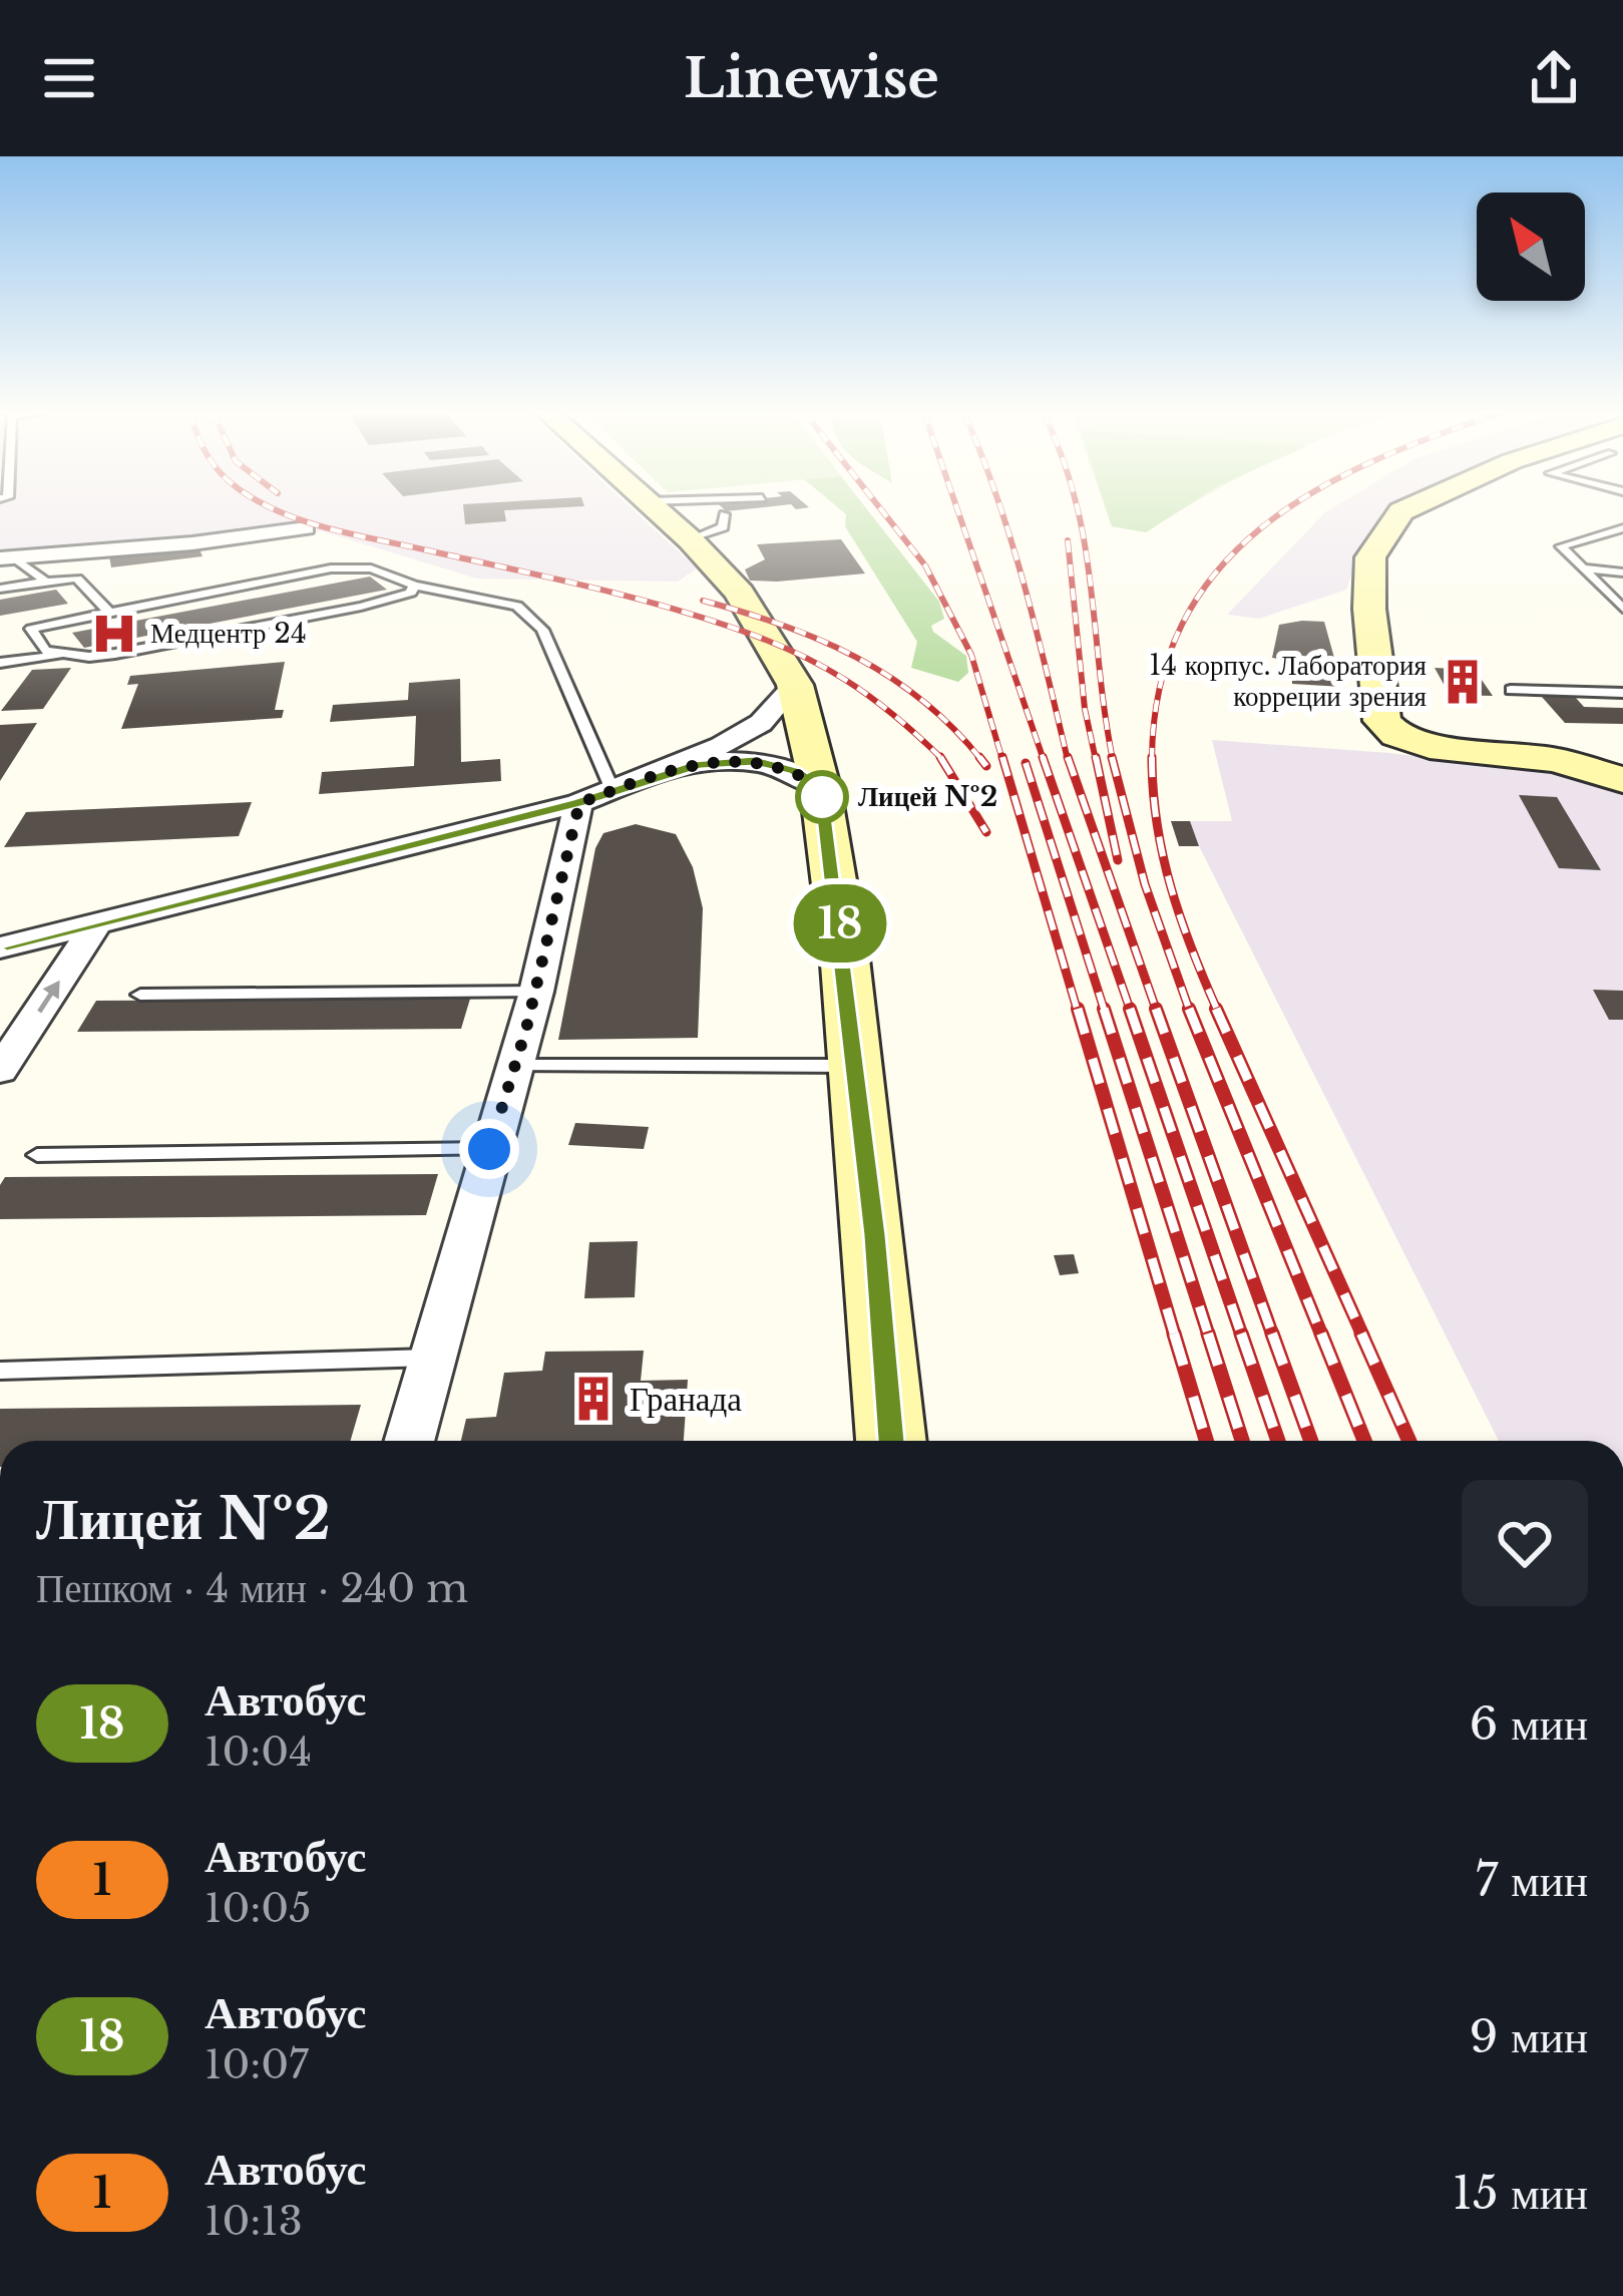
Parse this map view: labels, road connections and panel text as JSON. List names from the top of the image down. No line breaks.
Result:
{"places":{"hospital":["Медцентр 24"],"building":["14 корпус. Лаборатория корреции зрения","Гранада"],"other":["Лицей №2"]},"lines":["bus line 18"],"north":"top left","page":{"header":"Linewise","on_map":"18","heading":["Лицей №2","Пешком · 4 мин · 240 m"],"list":[{"mark":"18","name":"Автобус","note":"10:04","value":"6 мин"},{"mark":"1","name":"Автобус","note":"10:05","value":"7 мин"},{"mark":"18","name":"Автобус","note":"10:07","value":"9 мин"},{"mark":"1","name":"Автобус","note":"10:13","value":"15 мин"}]}}
